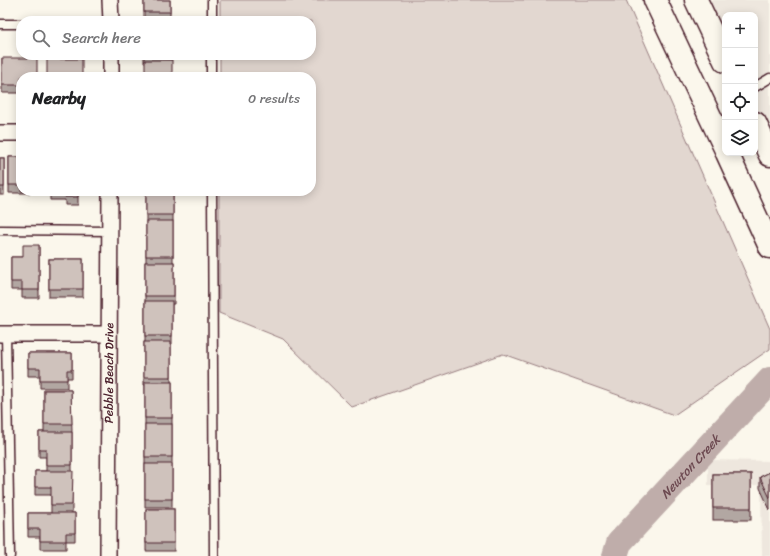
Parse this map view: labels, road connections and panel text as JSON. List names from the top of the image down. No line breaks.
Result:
{"streets":{"street":["Pebble Beach Drive"]},"water":["Newton Creek"],"page":{"map_buttons":["+","−"],"search":"Search here","heading":["Nearby","0 results"]}}
